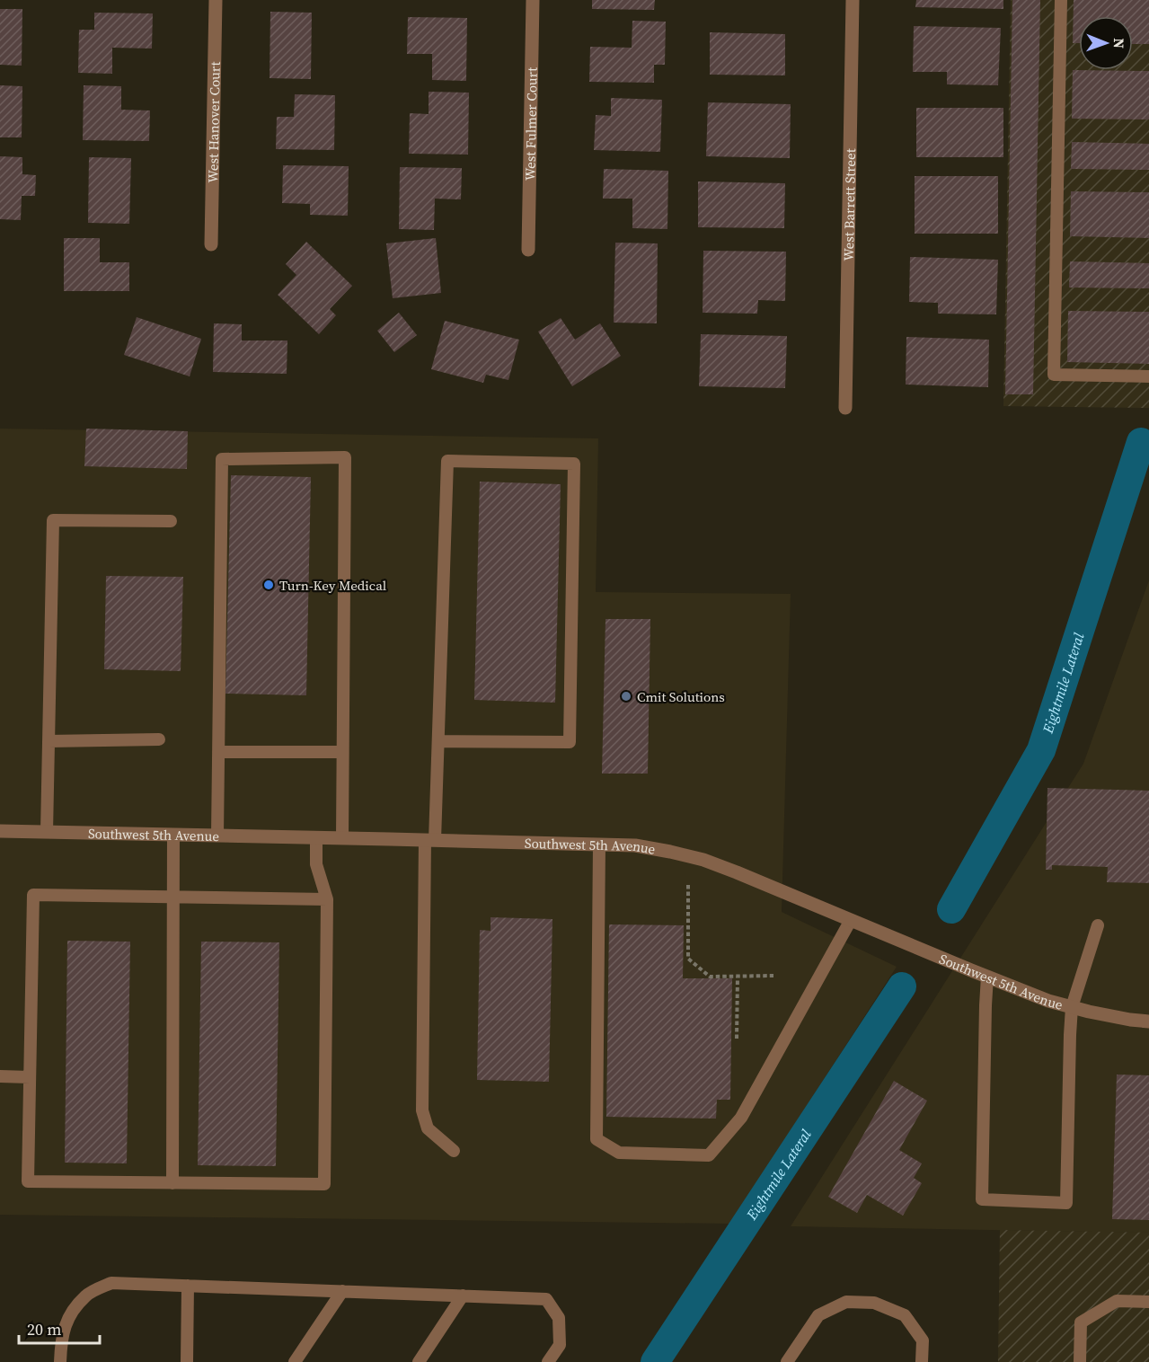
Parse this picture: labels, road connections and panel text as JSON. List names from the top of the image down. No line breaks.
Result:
{"streets":{"street":["West Hanover Court","West Fulmer Court","West Barrett Street","Southwest 5th Avenue"]},"water":["Eightmile Lateral"],"places":["Turn-Key Medical","Cmit Solutions"],"scale_bar":"20 m","north":"right"}
